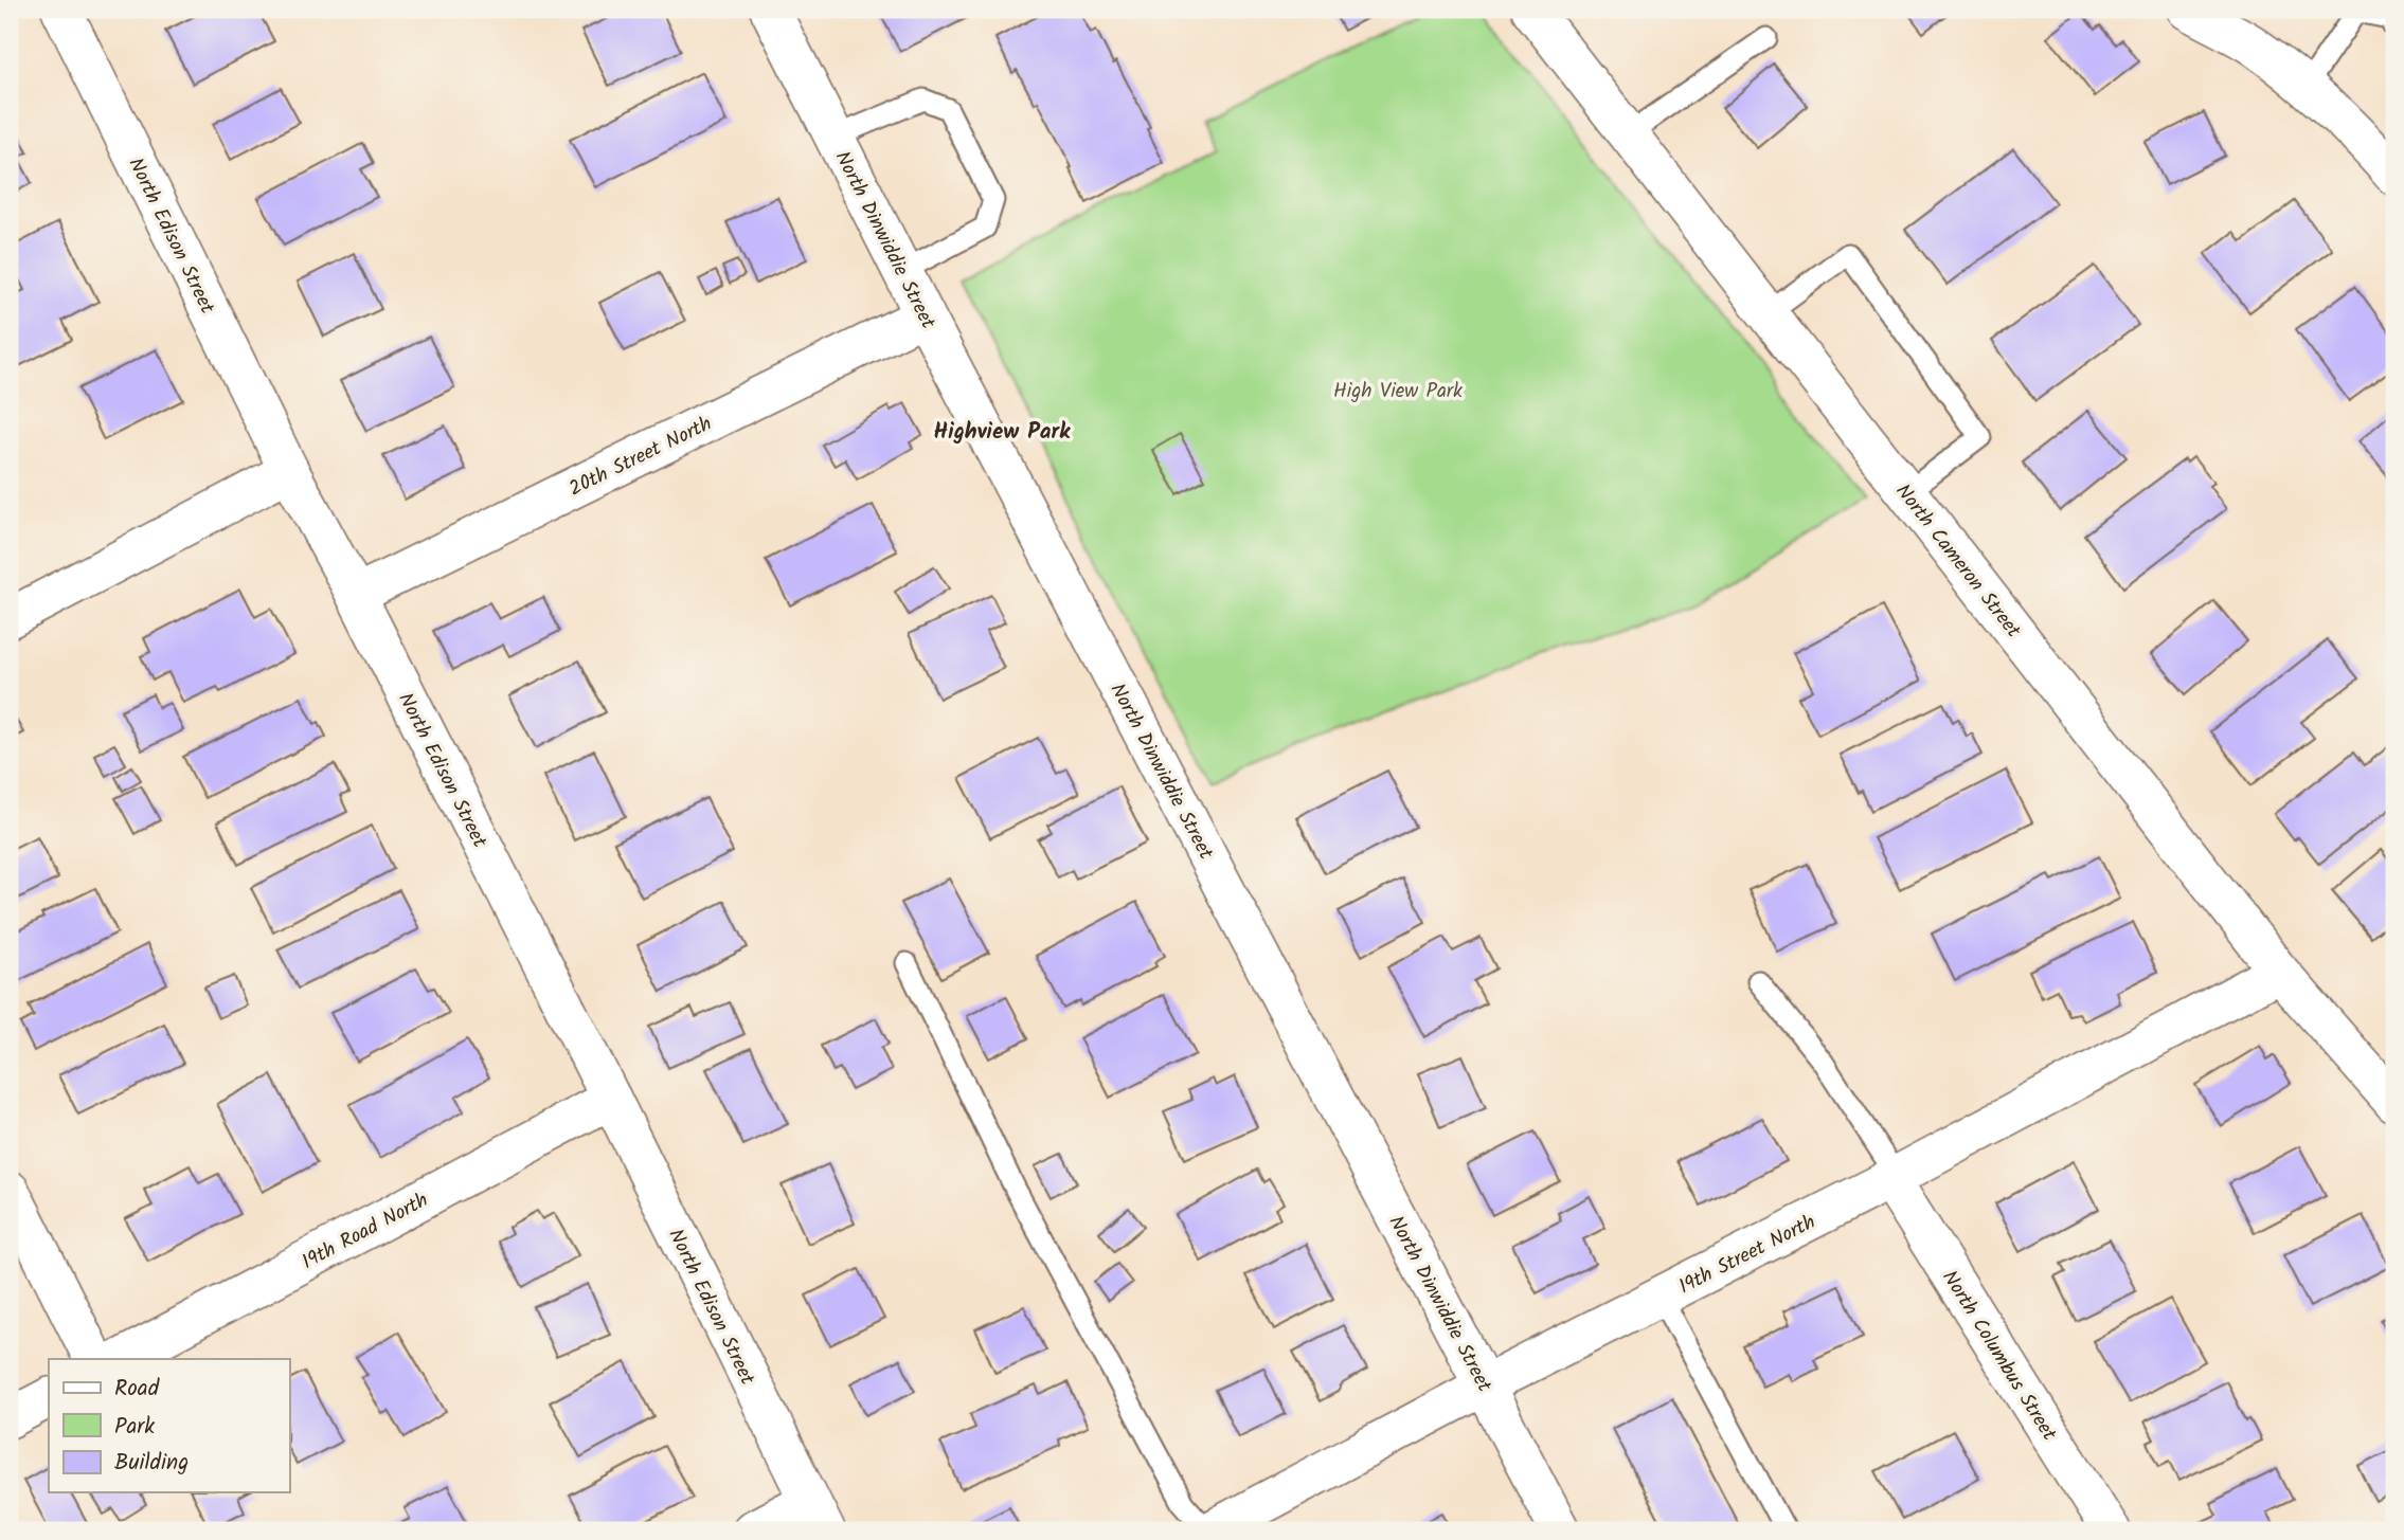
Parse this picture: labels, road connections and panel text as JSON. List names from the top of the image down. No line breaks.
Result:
{"streets":{"street":["North Edison Street","North Dinwiddie Street","20th Street North","North Cameron Street","19th Road North","19th Street North","North Columbus Street"]},"crossings":[["North Edison Street","20th Street North"],["North Edison Street","19th Road North"],["North Dinwiddie Street","20th Street North"],["North Dinwiddie Street","19th Street North"],["North Cameron Street","19th Street North"],["19th Street North","North Columbus Street"]],"districts":["Highview Park"],"parks":["High View Park"],"legend":["Road","Park","Building"]}
